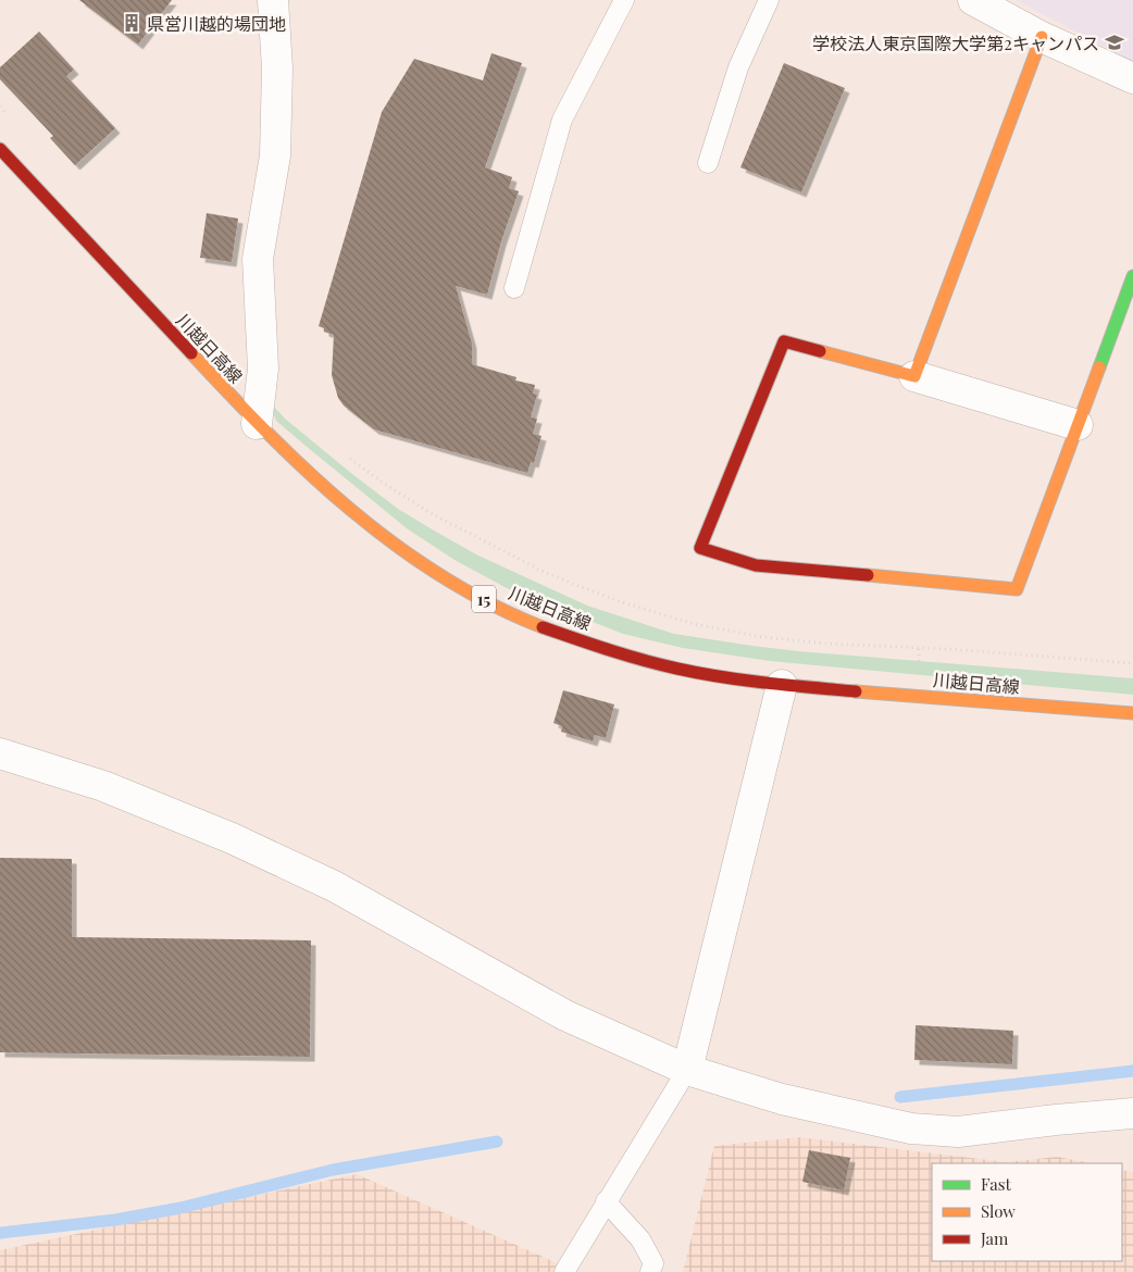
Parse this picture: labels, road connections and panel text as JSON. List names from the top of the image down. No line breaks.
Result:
{"streets":{"street":["川越日高線","15"]},"places":{"building":["県営川越的場団地"],"school or university":["学校法人東京国際大学第2キャンパス"]},"legend":["Fast","Slow","Jam"]}
